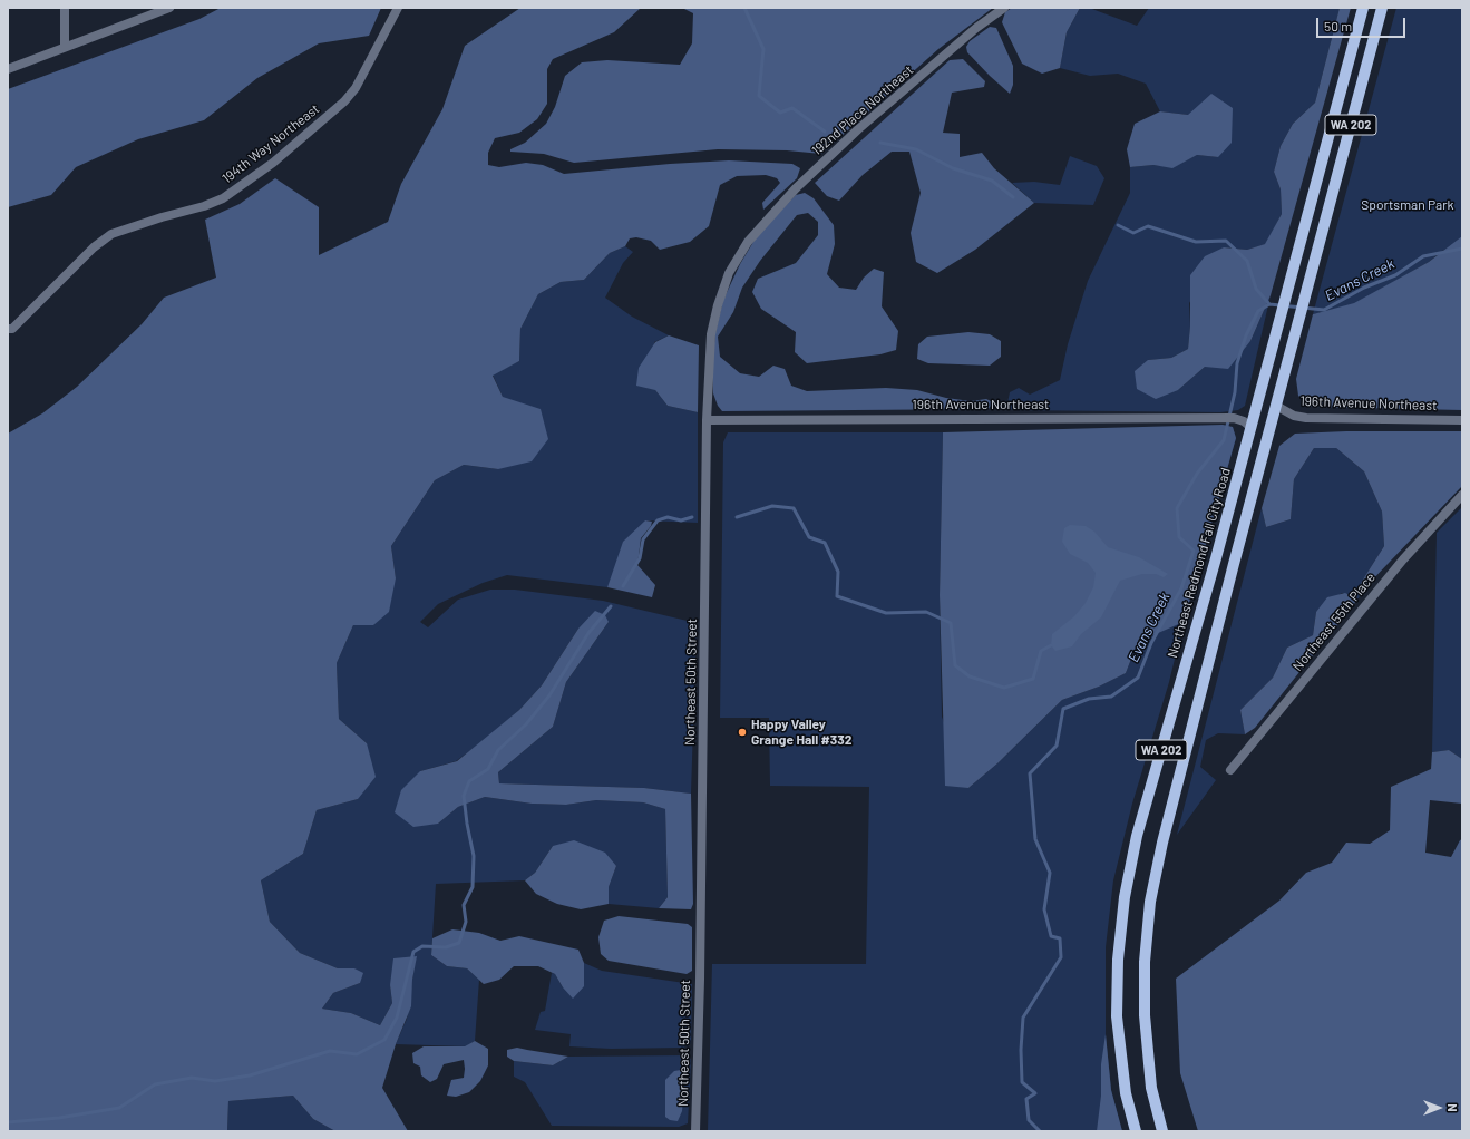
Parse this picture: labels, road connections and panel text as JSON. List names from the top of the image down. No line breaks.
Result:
{"streets":{"main road":["WA 202","Northeast Redmond Fall City Road"],"street":["192nd Place Northeast","194th Way Northeast","196th Avenue Northeast","Northeast 55th Place","Northeast 50th Street"]},"crossings":[["192nd Place Northeast","Northeast 50th Street"],["WA 202","196th Avenue Northeast"],["196th Avenue Northeast","Northeast Redmond Fall City Road"],["196th Avenue Northeast","Northeast 50th Street"]],"water":["Evans Creek"],"parks":["Sportsman Park"],"places":["Happy Valley Grange Hall #332"],"scale_bar":"50 m","north":"right"}
